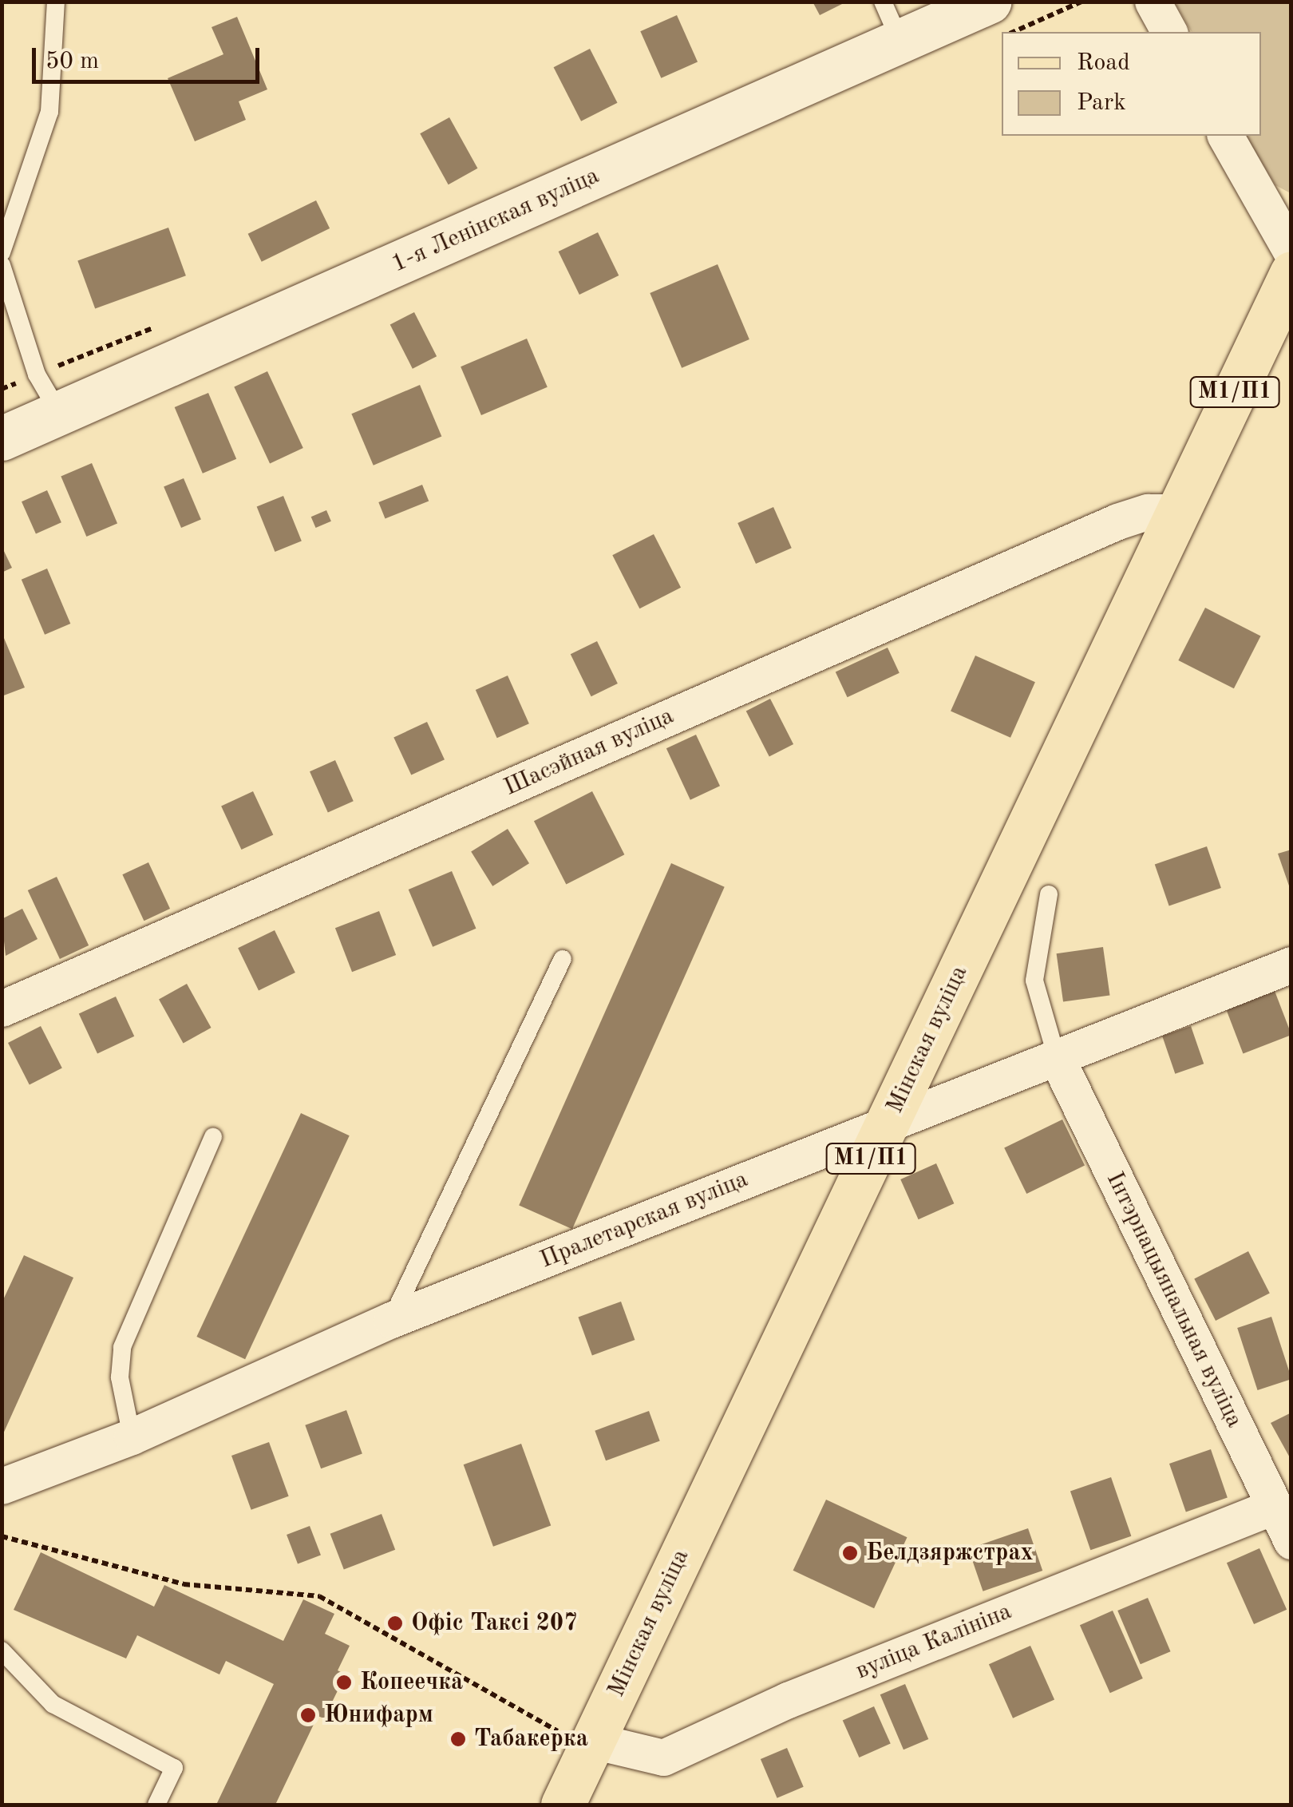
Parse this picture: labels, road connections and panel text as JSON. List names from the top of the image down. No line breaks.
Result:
{"streets":{"main road":["1-я Ленінская вуліца","М1/П1","Мінская вуліца"],"street":["Шасэйная вуліца","Пралетарская вуліца","Інтэрнацыянальная вуліца","вуліца Калініна"]},"crossings":[["Шасэйная вуліца","Мінская вуліца"],["Мінская вуліца","Пралетарская вуліца"],["Мінская вуліца","вуліца Калініна"],["Пралетарская вуліца","Інтэрнацыянальная вуліца"],["Інтэрнацыянальная вуліца","вуліца Калініна"]],"places":["Белдзяржстрах","Офіс Таксі 207","Копеечка","Юнифарм","Табакерка"],"legend":["Road","Park"],"scale_bar":"50 m"}
